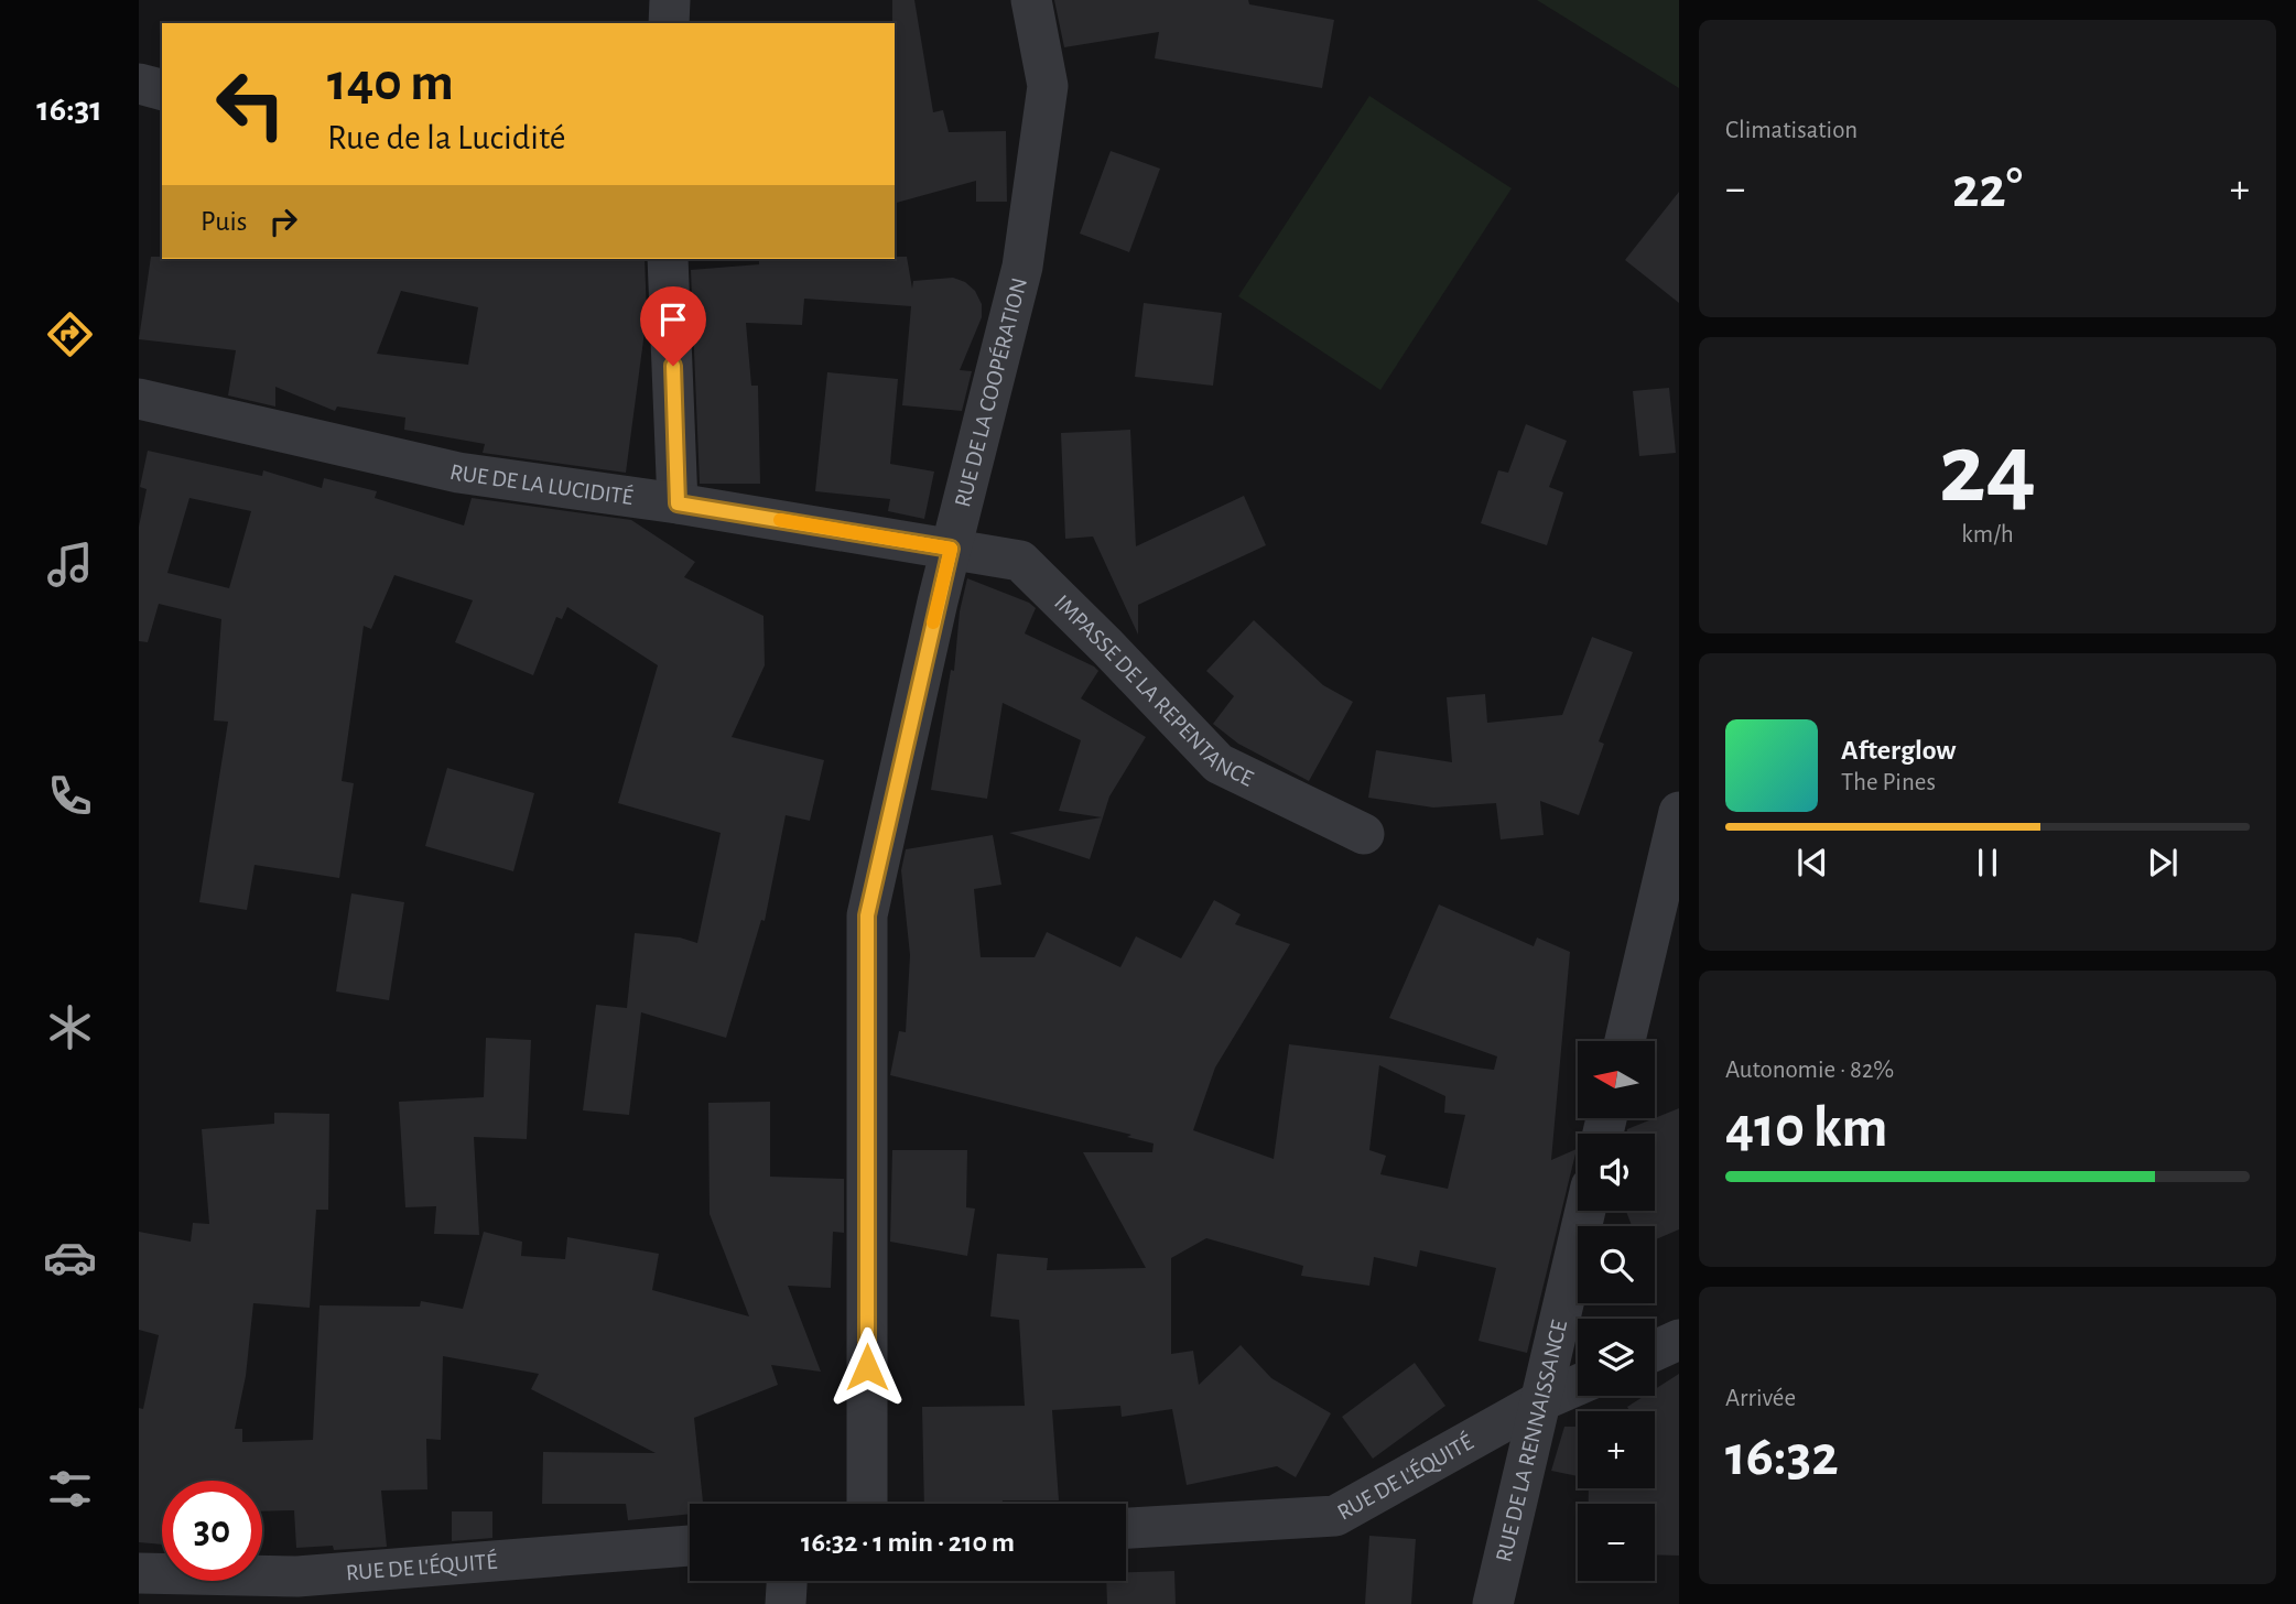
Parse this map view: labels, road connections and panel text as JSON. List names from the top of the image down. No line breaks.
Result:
{"streets":{"street":["RUE DE LA COOPÉRATION","RUE DE LA LUCIDITÉ","IMPASSE DE LA REPENTANCE","RUE DE LA RENNAISSANCE","RUE DE L'ÉQUITÉ"]},"crossings":[["RUE DE LA COOPÉRATION","RUE DE LA LUCIDITÉ"],["RUE DE LA COOPÉRATION","IMPASSE DE LA REPENTANCE"],["RUE DE LA LUCIDITÉ","IMPASSE DE LA REPENTANCE"],["RUE DE LA RENNAISSANCE","RUE DE L'ÉQUITÉ"]],"north":"left","page":{"tabs":"16:31","tile":["Climatisation",["24","km/h"],["Autonomie · 82%","410 km"],["Arrivée","16:32"]],"turn":["140 m","Rue de la Lucidité"],"heat":["−","22°","+"],"then":"Puis","song":["Afterglow","The Pines"],"map_buttons":["+","−"],"limit":"30","trip":"16:32 · 1 min · 210 m"}}
